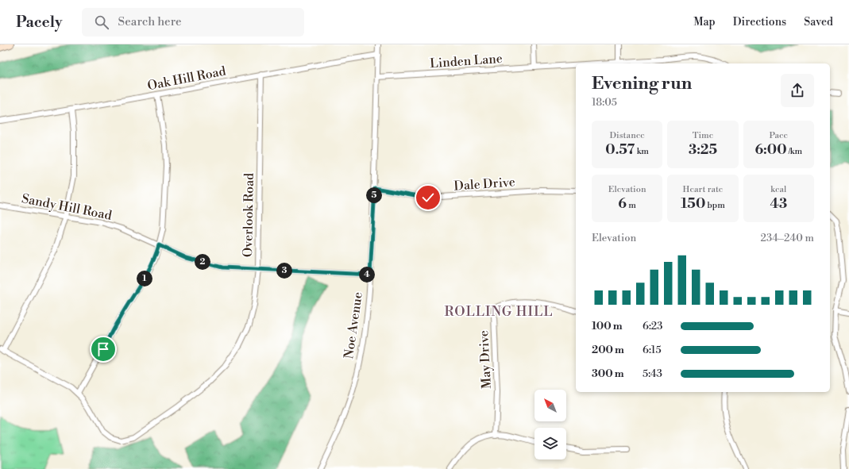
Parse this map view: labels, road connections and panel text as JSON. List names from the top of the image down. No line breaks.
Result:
{"streets":{"street":["Linden Lane","Oak Hill Road","Dale Drive","Sandy Hill Road","Overlook Road","Noe Avenue","May Drive"]},"crossings":[["Linden Lane","Noe Avenue"],["Oak Hill Road","Overlook Road"],["Oak Hill Road","Noe Avenue"],["Dale Drive","Noe Avenue"],["Sandy Hill Road","Overlook Road"],["Sandy Hill Road","Noe Avenue"]],"districts":["ROLLING HILL"],"north":"top left","page":{"header":"Pacely","search":"Search here","nav":["Map","Directions","Saved"],"heading":["Evening run","18:05"],"stats":[["Distance","0.57 km"],["Time","3:25"],["Pace","6:00 /km"],["Elevation","6 m"],["Heart rate","150 bpm"],["kcal","43"]],"pins":["5","2","3","4","1"],"chart":["Elevation","234–240 m"],"list":[{"name":"100 m","note":"6:23"},{"name":"200 m","note":"6:15"},{"name":"300 m","note":"5:43"}]}}
